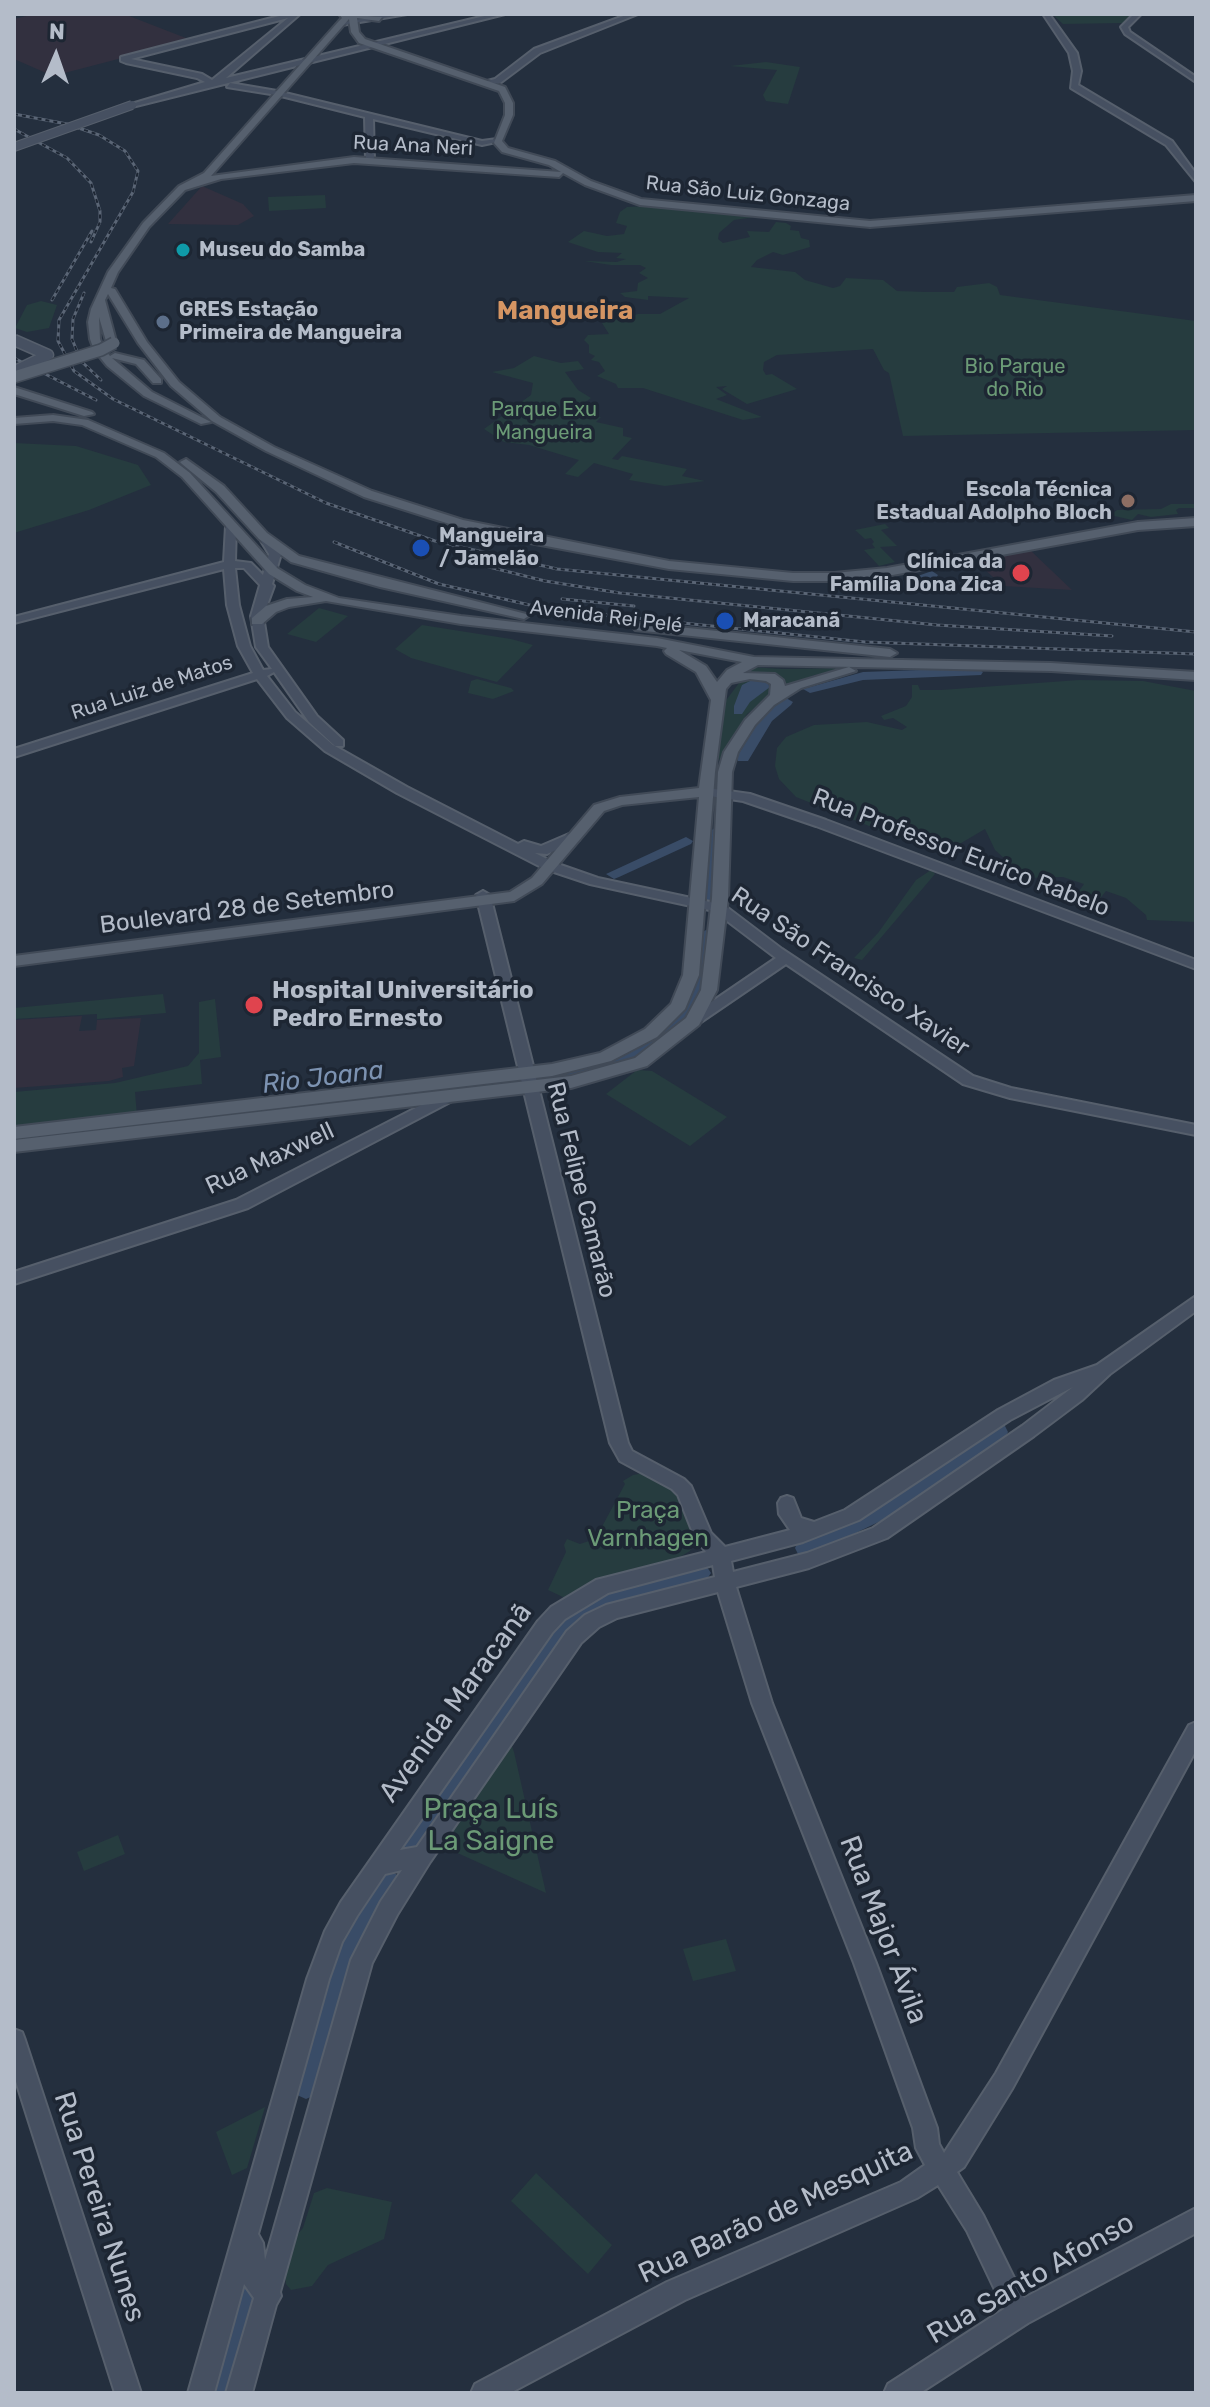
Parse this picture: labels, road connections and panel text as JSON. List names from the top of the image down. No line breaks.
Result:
{"streets":{"main road":["Rua Ana Neri","Rua São Luiz Gonzaga","Avenida Rei Pelé","Boulevard 28 de Setembro"],"street":["Rua Luiz de Matos","Rua Professor Eurico Rabelo","Rua São Francisco Xavier","Rua Maxwell","Rua Felipe Camarão","Avenida Maracanã","Rua Major Ávila","Rua Pereira Nunes","Rua Barão de Mesquita","Rua Santo Afonso"]},"crossings":[["Rua Ana Neri","Rua São Luiz Gonzaga"],["Avenida Rei Pelé","Rua São Francisco Xavier"],["Rua Luiz de Matos","Rua São Francisco Xavier"],["Boulevard 28 de Setembro","Rua Felipe Camarão"],["Rua Felipe Camarão","Avenida Maracanã"],["Rua Felipe Camarão","Rua Major Ávila"],["Avenida Maracanã","Rua Major Ávila"],["Rua Major Ávila","Rua Barão de Mesquita"],["Rua Major Ávila","Rua Santo Afonso"]],"districts":["Mangueira"],"water":["Rio Joana"],"parks":["Bio Parque do Rio","Parque Exu Mangueira","Praça Varnhagen","Praça Luís La Saigne"],"places":["Museu do Samba","GRES Estação Primeira de Mangueira","Escola Técnica Estadual Adolpho Bloch","Mangueira / Jamelão","Clínica da Família Dona Zica","Maracanã","Hospital Universitário Pedro Ernesto"],"north":"top"}
